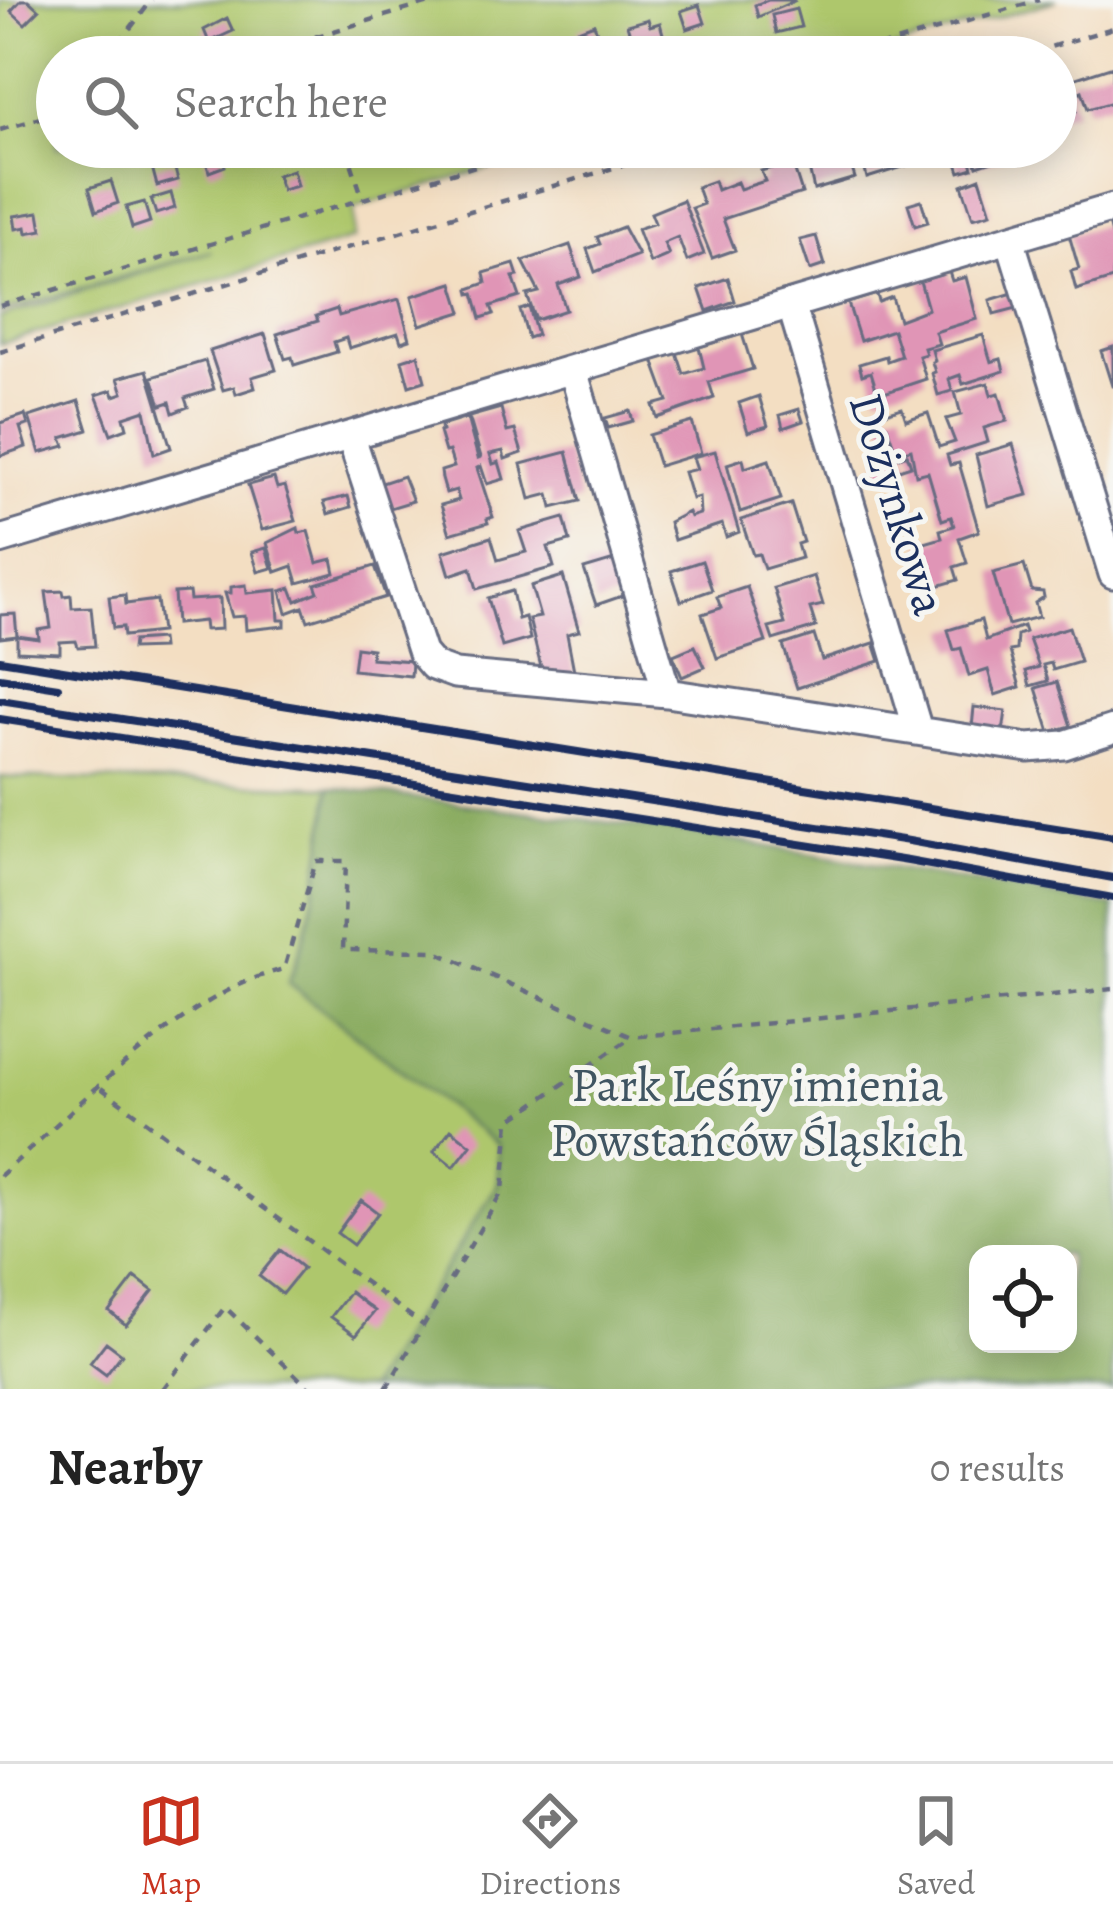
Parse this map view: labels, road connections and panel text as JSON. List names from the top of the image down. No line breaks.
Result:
{"streets":{"street":["Dożynkowa"]},"parks":["Park Leśny imienia Powstańców Śląskich"],"page":{"search":"Search here","heading":["Nearby","0 results"],"nav":["Map","Directions","Saved"]}}
